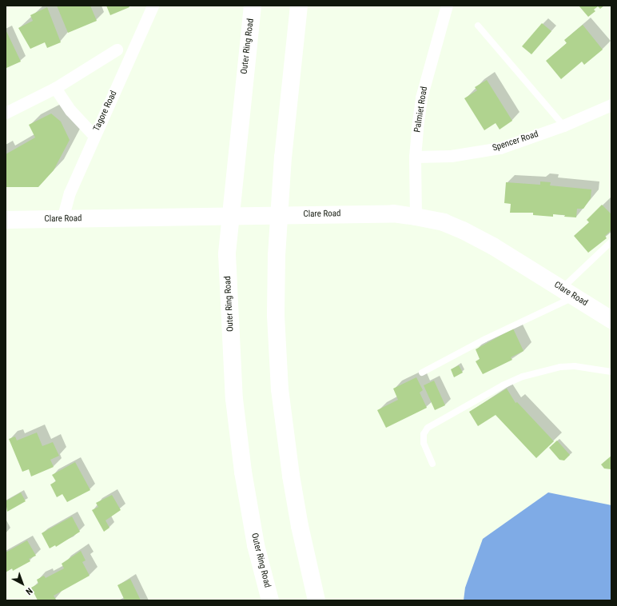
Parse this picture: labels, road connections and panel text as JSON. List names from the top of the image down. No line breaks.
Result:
{"streets":{"main road":["Outer Ring Road","Clare Road"],"street":["Palmiet Road","Tagore Road","Spencer Road"]},"crossings":[["Palmiet Road","Spencer Road"],["Palmiet Road","Clare Road"],["Tagore Road","Clare Road"]],"north":"bottom right"}
